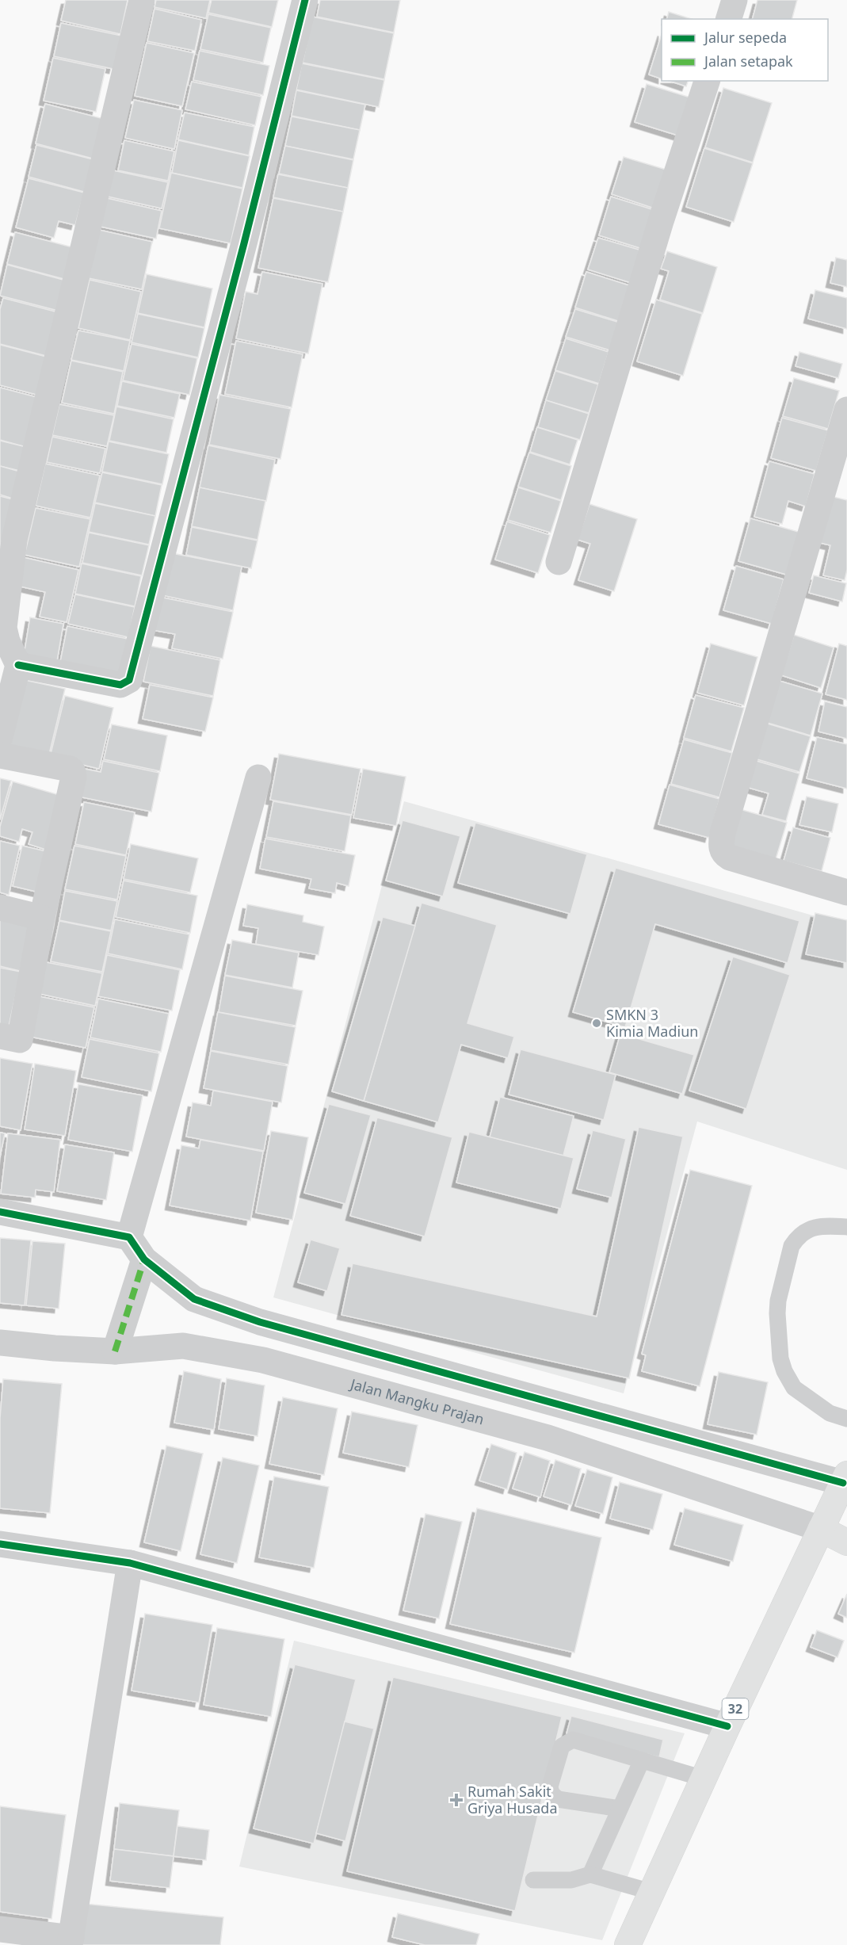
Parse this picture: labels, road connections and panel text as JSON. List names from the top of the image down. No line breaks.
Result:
{"streets":{"main road":["32"],"street":["Jalan Mangku Prajan"]},"crossings":[["Jalan Mangku Prajan","32"]],"places":{"other":["SMKN 3 Kimia Madiun"],"health":["Rumah Sakit Griya Husada"]},"legend":["Jalur sepeda","Jalan setapak"]}
